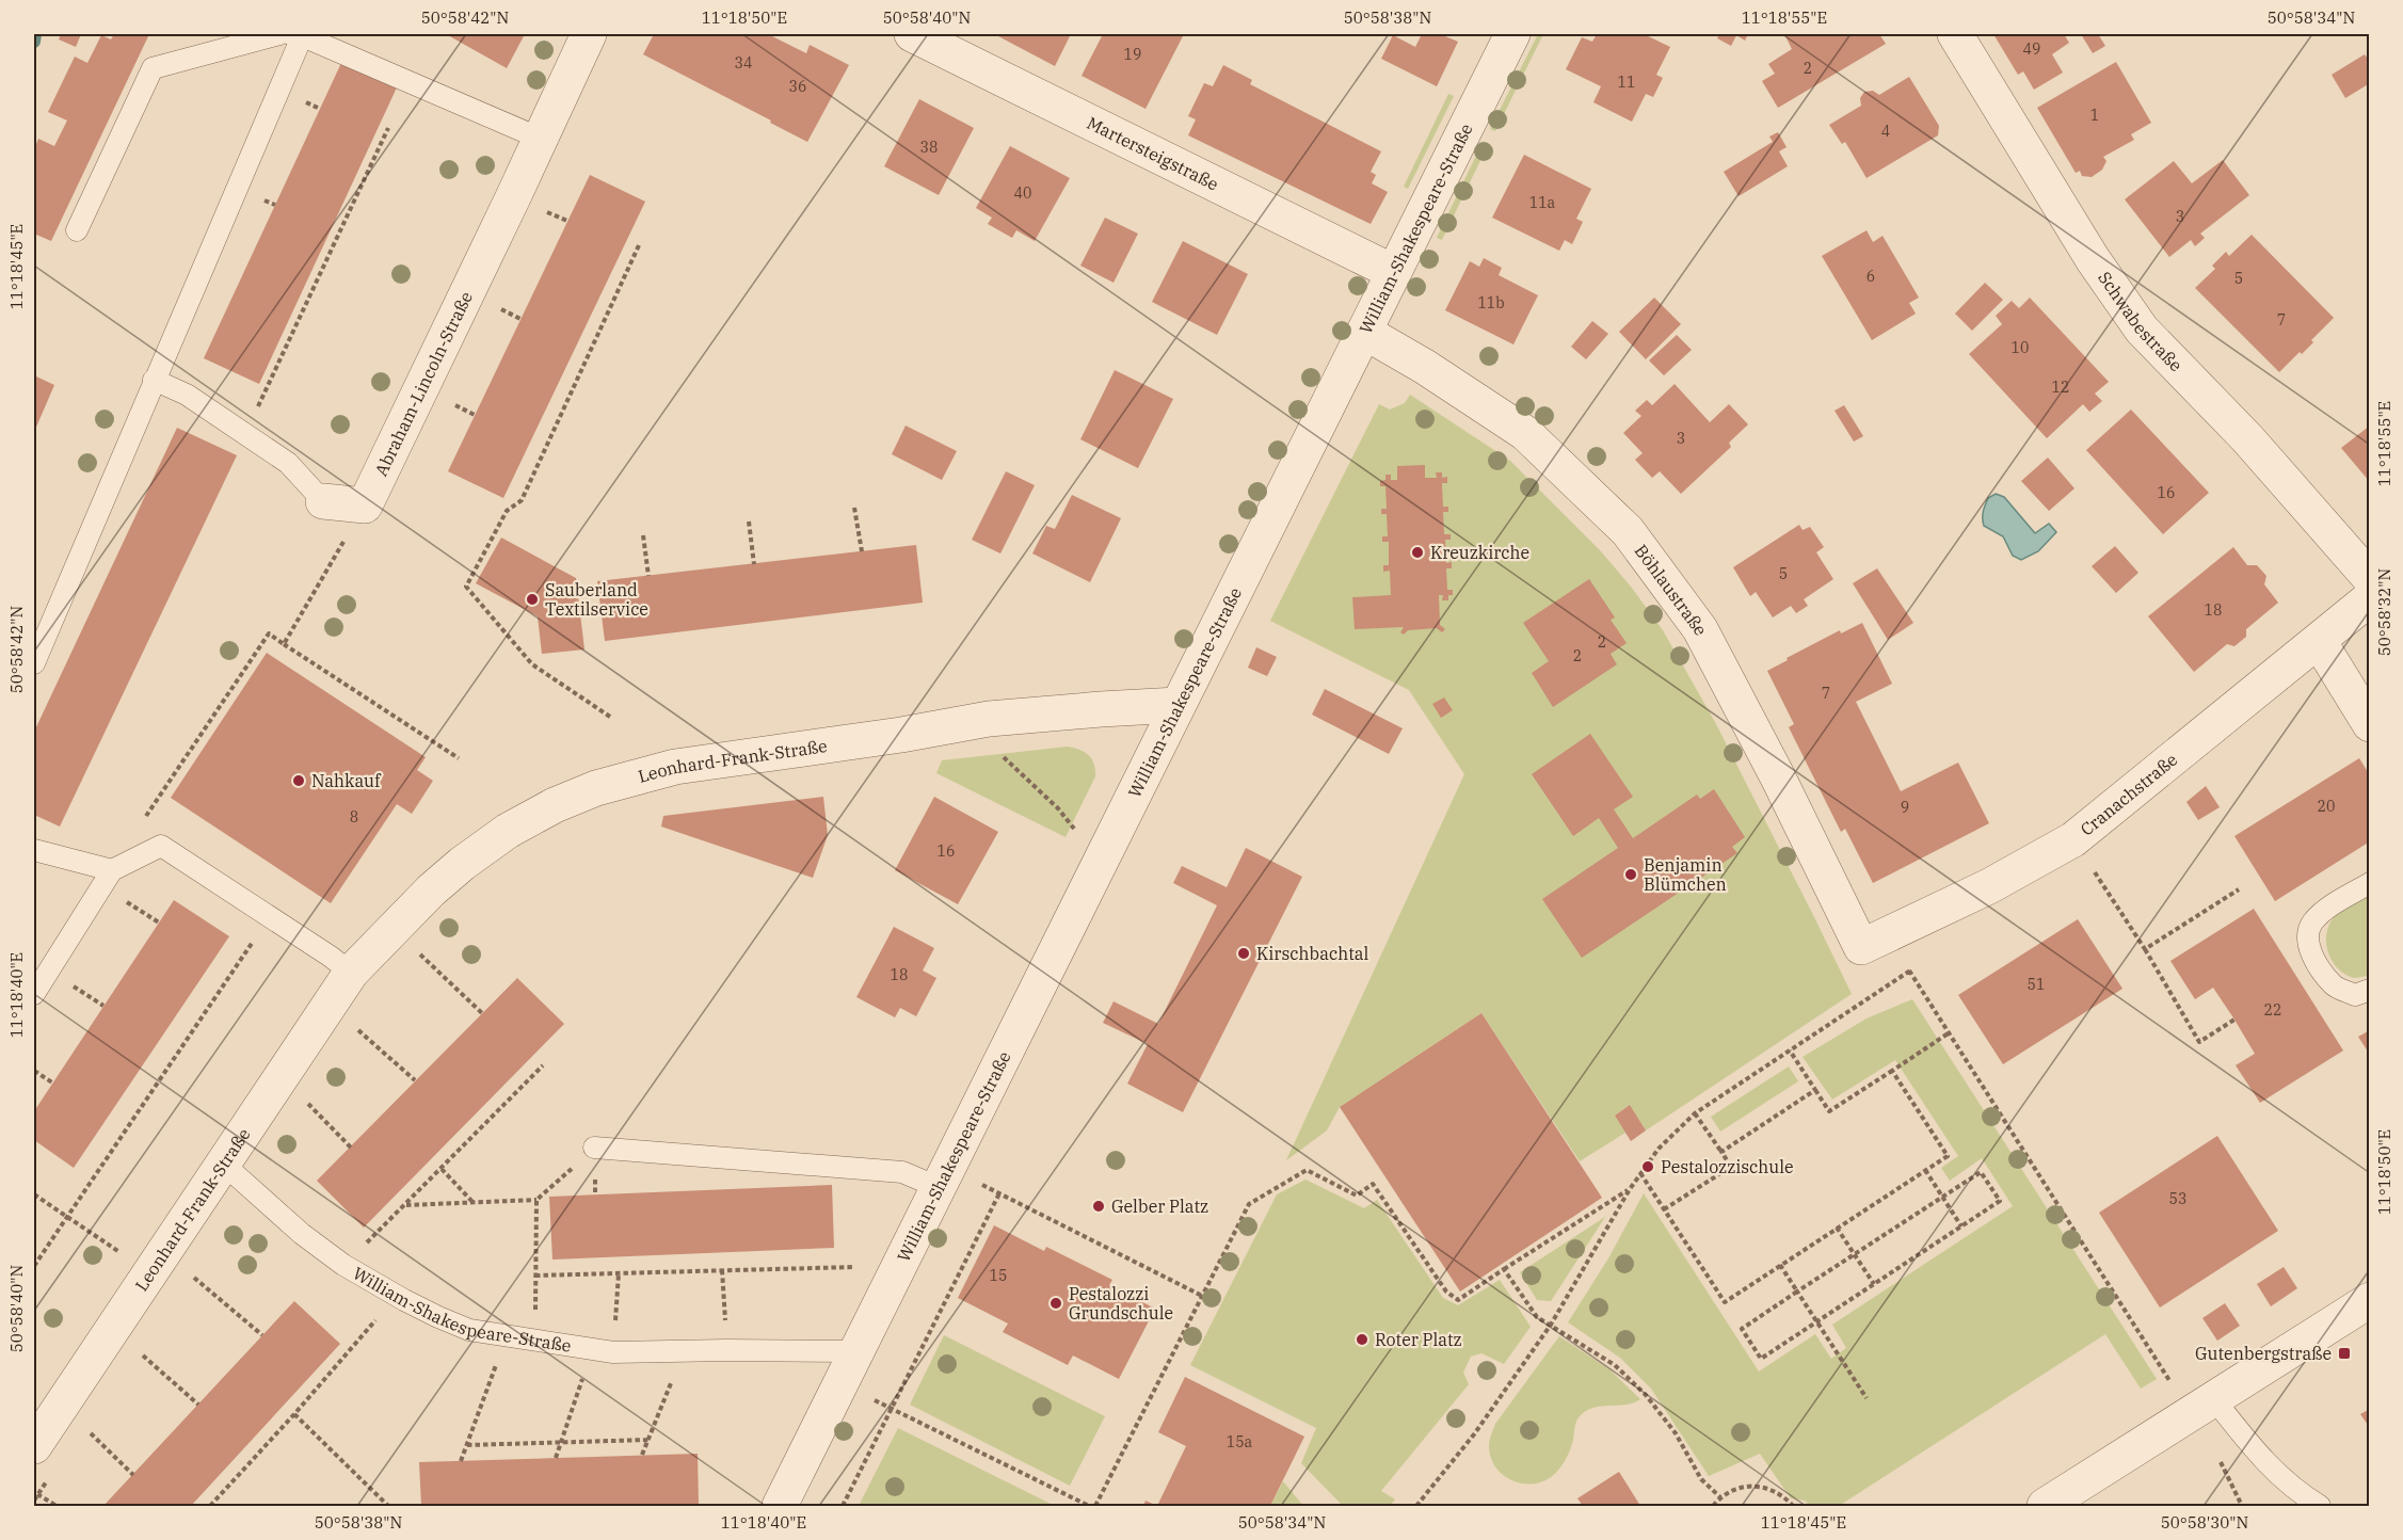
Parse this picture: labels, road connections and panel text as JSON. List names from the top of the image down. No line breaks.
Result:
{"streets":{"street":["Martersteigstraße","William-Shakespeare-Straße","Schwabestraße","Abraham-Lincoln-Straße","Böhlaustraße","Leonhard-Frank-Straße","Cranachstraße"]},"crossings":[["Martersteigstraße","William-Shakespeare-Straße"],["William-Shakespeare-Straße","Böhlaustraße"],["William-Shakespeare-Straße","Leonhard-Frank-Straße"],["Böhlaustraße","Cranachstraße"]],"places":{"other":["Kreuzkirche","Sauberland Textilservice","Nahkauf","Benjamin Blümchen","Kirschbachtal","Pestalozzischule","Gelber Platz","Pestalozzi Grundschule","Roter Platz"],"transit":["Gutenbergstraße"]},"house_numbers":["49","19","34","2","11","36","1","4","38","40","11a","3","6","5","11b","7","10","12","3","16","5","18","2","2","7","20","9","8","16","18","51","22","53","15","15a"],"coordinates":["50°58'42\"N","11°18'50\"E","50°58'40\"N","50°58'38\"N","11°18'55\"E","50°58'34\"N","11°18'45\"E","50°58'32\"N","11°18'40\"E","50°58'30\"N"]}
